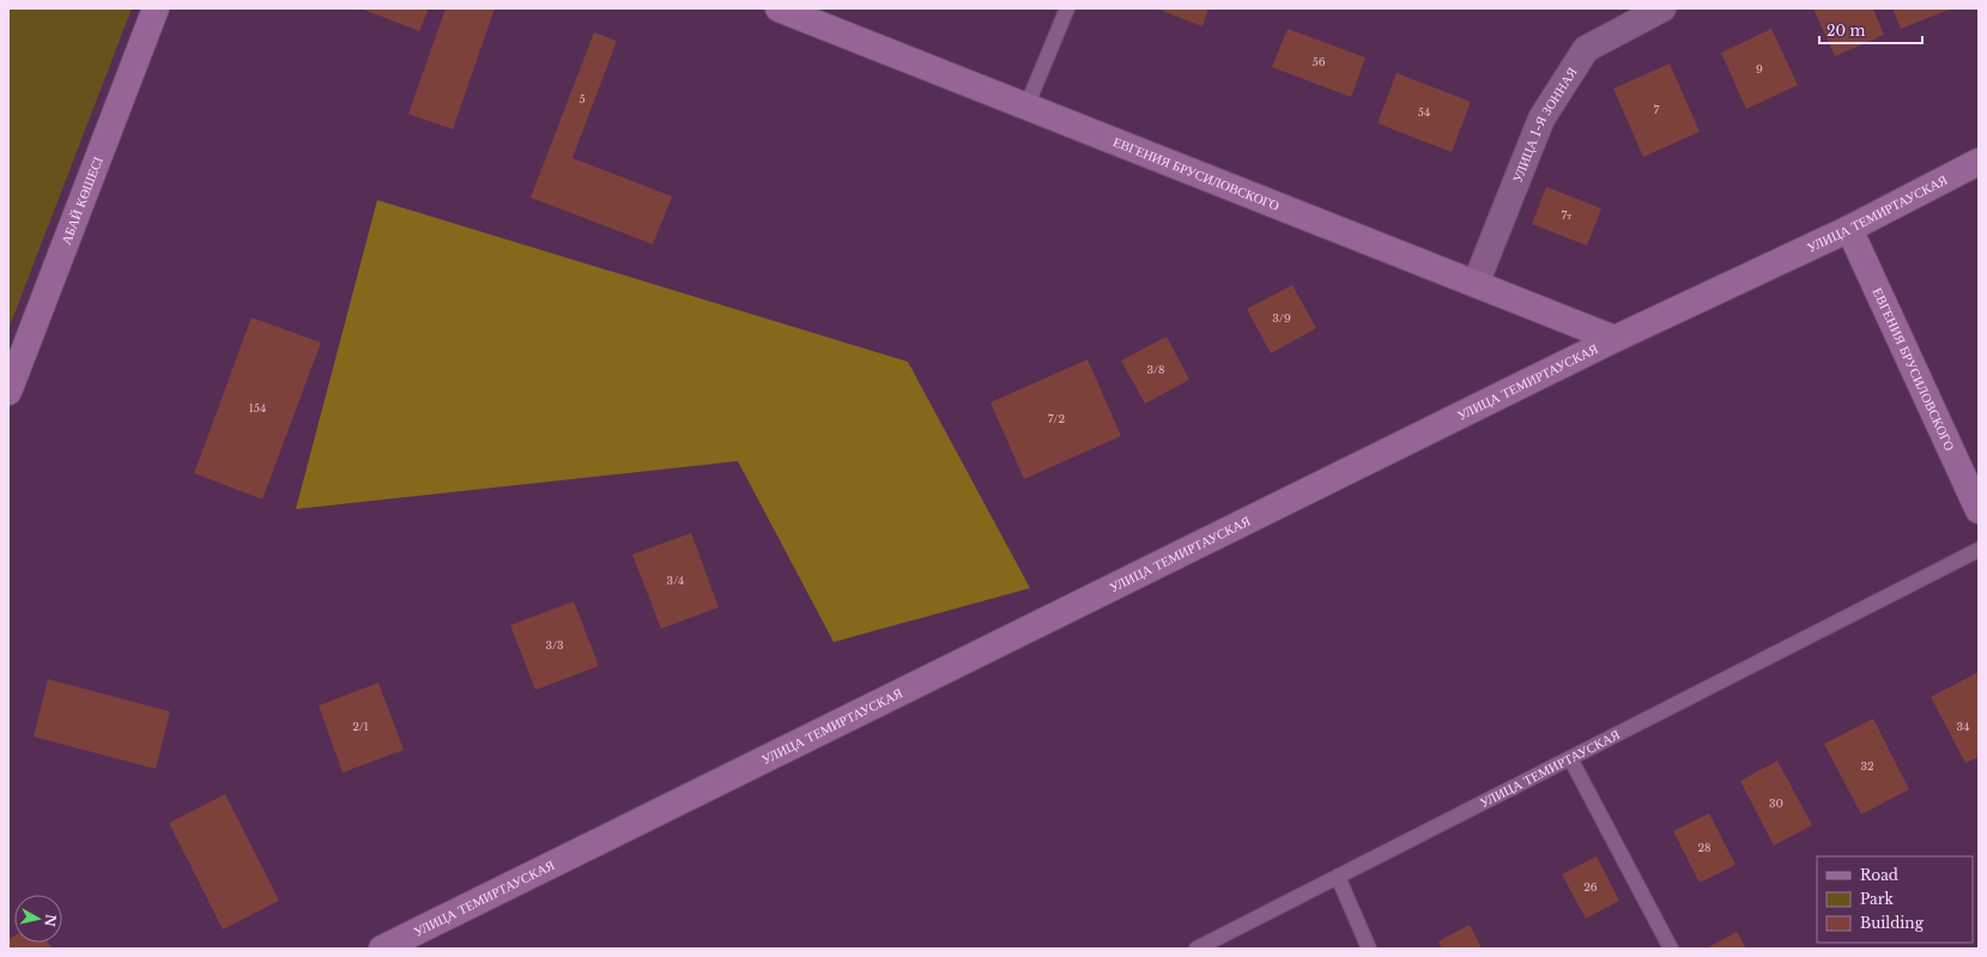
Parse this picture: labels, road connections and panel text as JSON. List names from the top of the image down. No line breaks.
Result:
{"streets":{"street":["УЛИЦА 1-Я ЗОННАЯ","ЕВГЕНИЯ БРУСИЛОВСКОГО","АБАЙ КӨШЕСІ","УЛИЦА ТЕМИРТАУСКАЯ"]},"crossings":[["УЛИЦА 1-Я ЗОННАЯ","ЕВГЕНИЯ БРУСИЛОВСКОГО"],["ЕВГЕНИЯ БРУСИЛОВСКОГО","УЛИЦА ТЕМИРТАУСКАЯ"]],"house_numbers":["56","9","5","7","54","7т","3/9","3/8","154","7/2","3/4","3/3","2/1","34","32","30","28","26"],"legend":["Road","Park","Building"],"scale_bar":"20 m","north":"right"}
